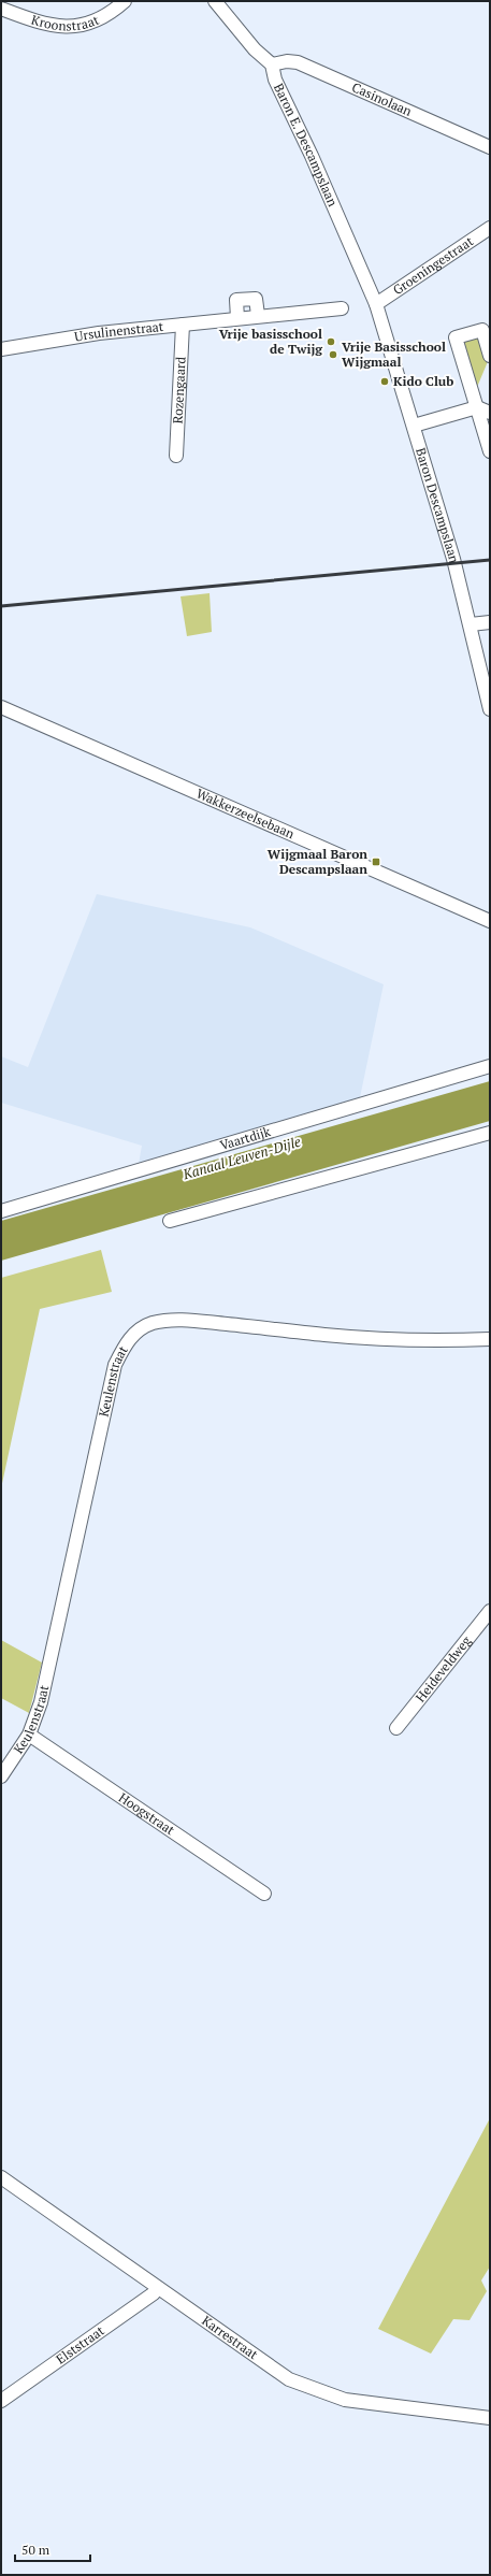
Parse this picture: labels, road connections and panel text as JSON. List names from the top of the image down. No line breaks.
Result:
{"streets":{"street":["Kroonstraat","Casinolaan","Baron E. Descampslaan","Groeningestraat","Ursulinenstraat","Rozengaard","Baron Descampslaan","Wakkerzeelsebaan","Vaartdijk","Keulenstraat","Heideveldweg","Hoogstraat","Karrestraat","Elststraat"]},"crossings":[["Casinolaan","Baron E. Descampslaan"],["Baron E. Descampslaan","Groeningestraat"],["Baron E. Descampslaan","Baron Descampslaan"],["Groeningestraat","Baron Descampslaan"],["Ursulinenstraat","Rozengaard"],["Keulenstraat","Hoogstraat"],["Karrestraat","Elststraat"]],"water":["Kanaal Leuven-Dijle"],"places":{"other":["Vrije basisschool de Twijg","Vrije Basisschool Wijgmaal","Kido Club"],"transit":["Wijgmaal Baron Descampslaan"]},"scale_bar":"50 m"}
